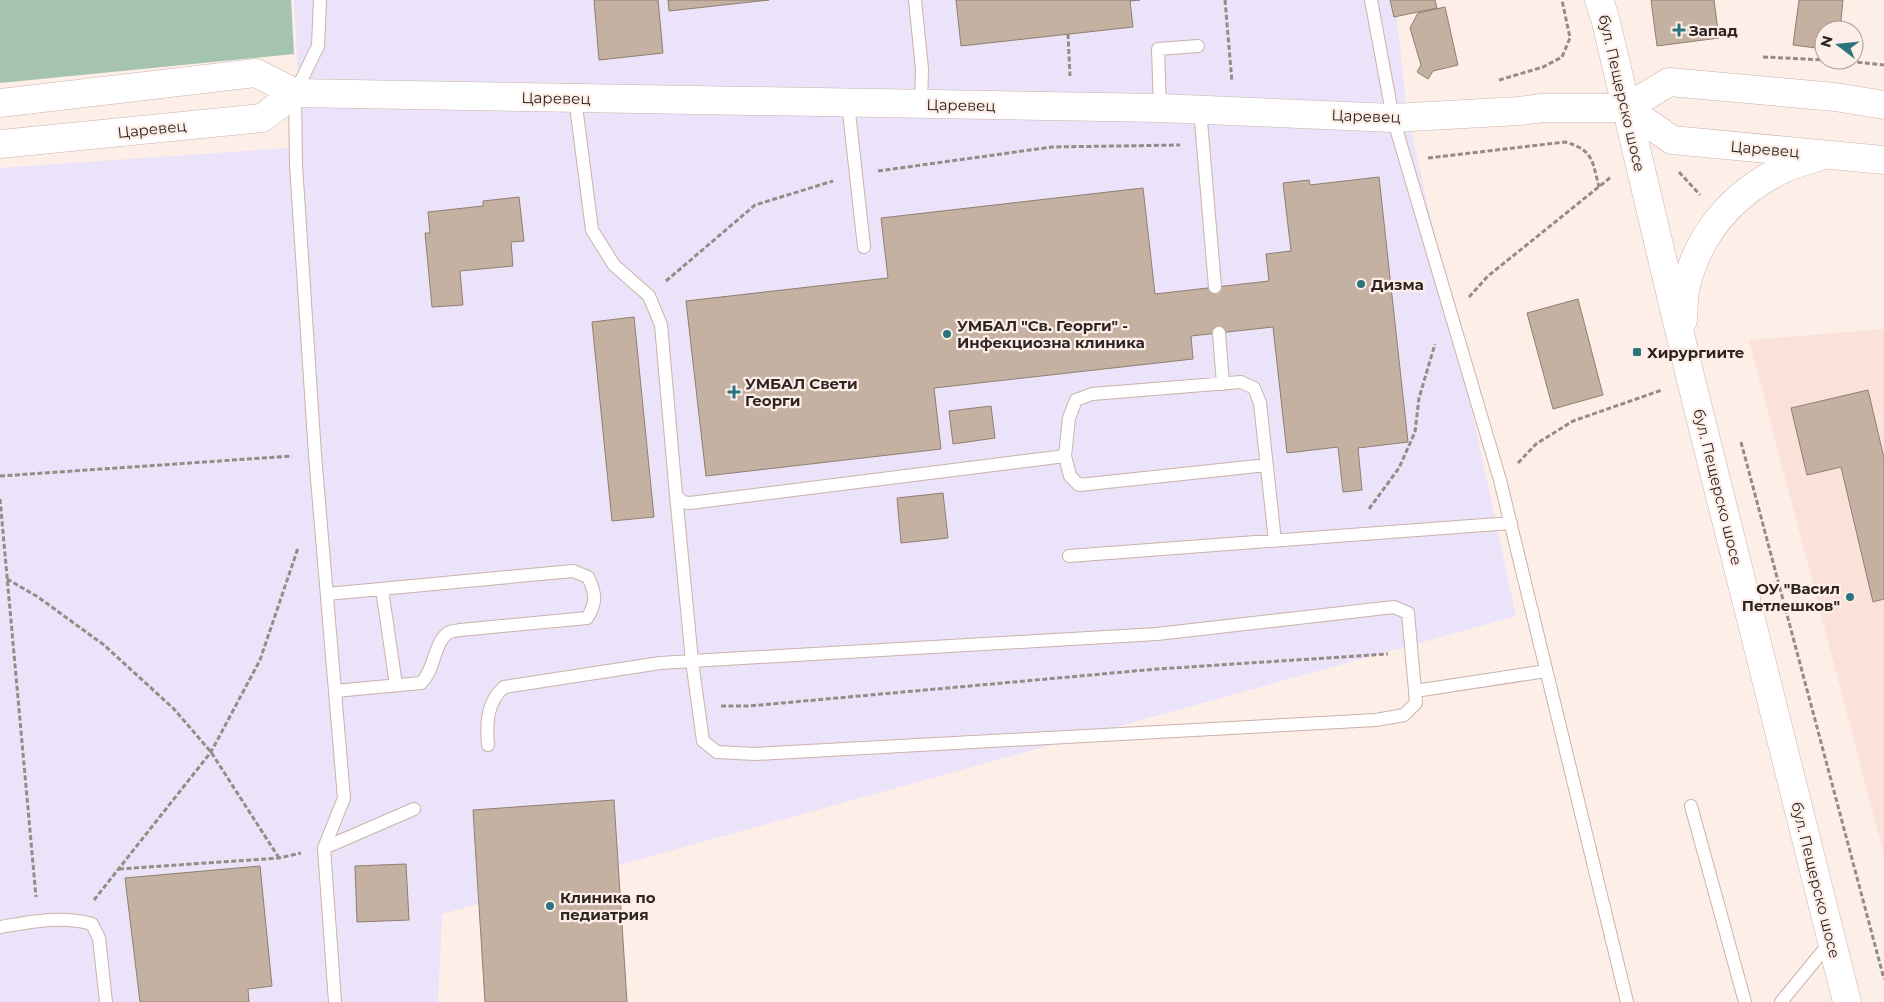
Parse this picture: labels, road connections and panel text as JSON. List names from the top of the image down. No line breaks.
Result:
{"streets":{"street":["бул. Пещерско шосе","Царевец"]},"crossings":[["бул. Пещерско шосе","Царевец"]],"places":{"health":["Запад","УМБАЛ Свети Георги"],"other":["Дизма","УМБАЛ \"Св. Георги\" - Инфекциозна клиника","ОУ \"Васил Петлешков\"","Клиника по педиатрия"],"transit":["Хирургиите"]},"north":"left"}
